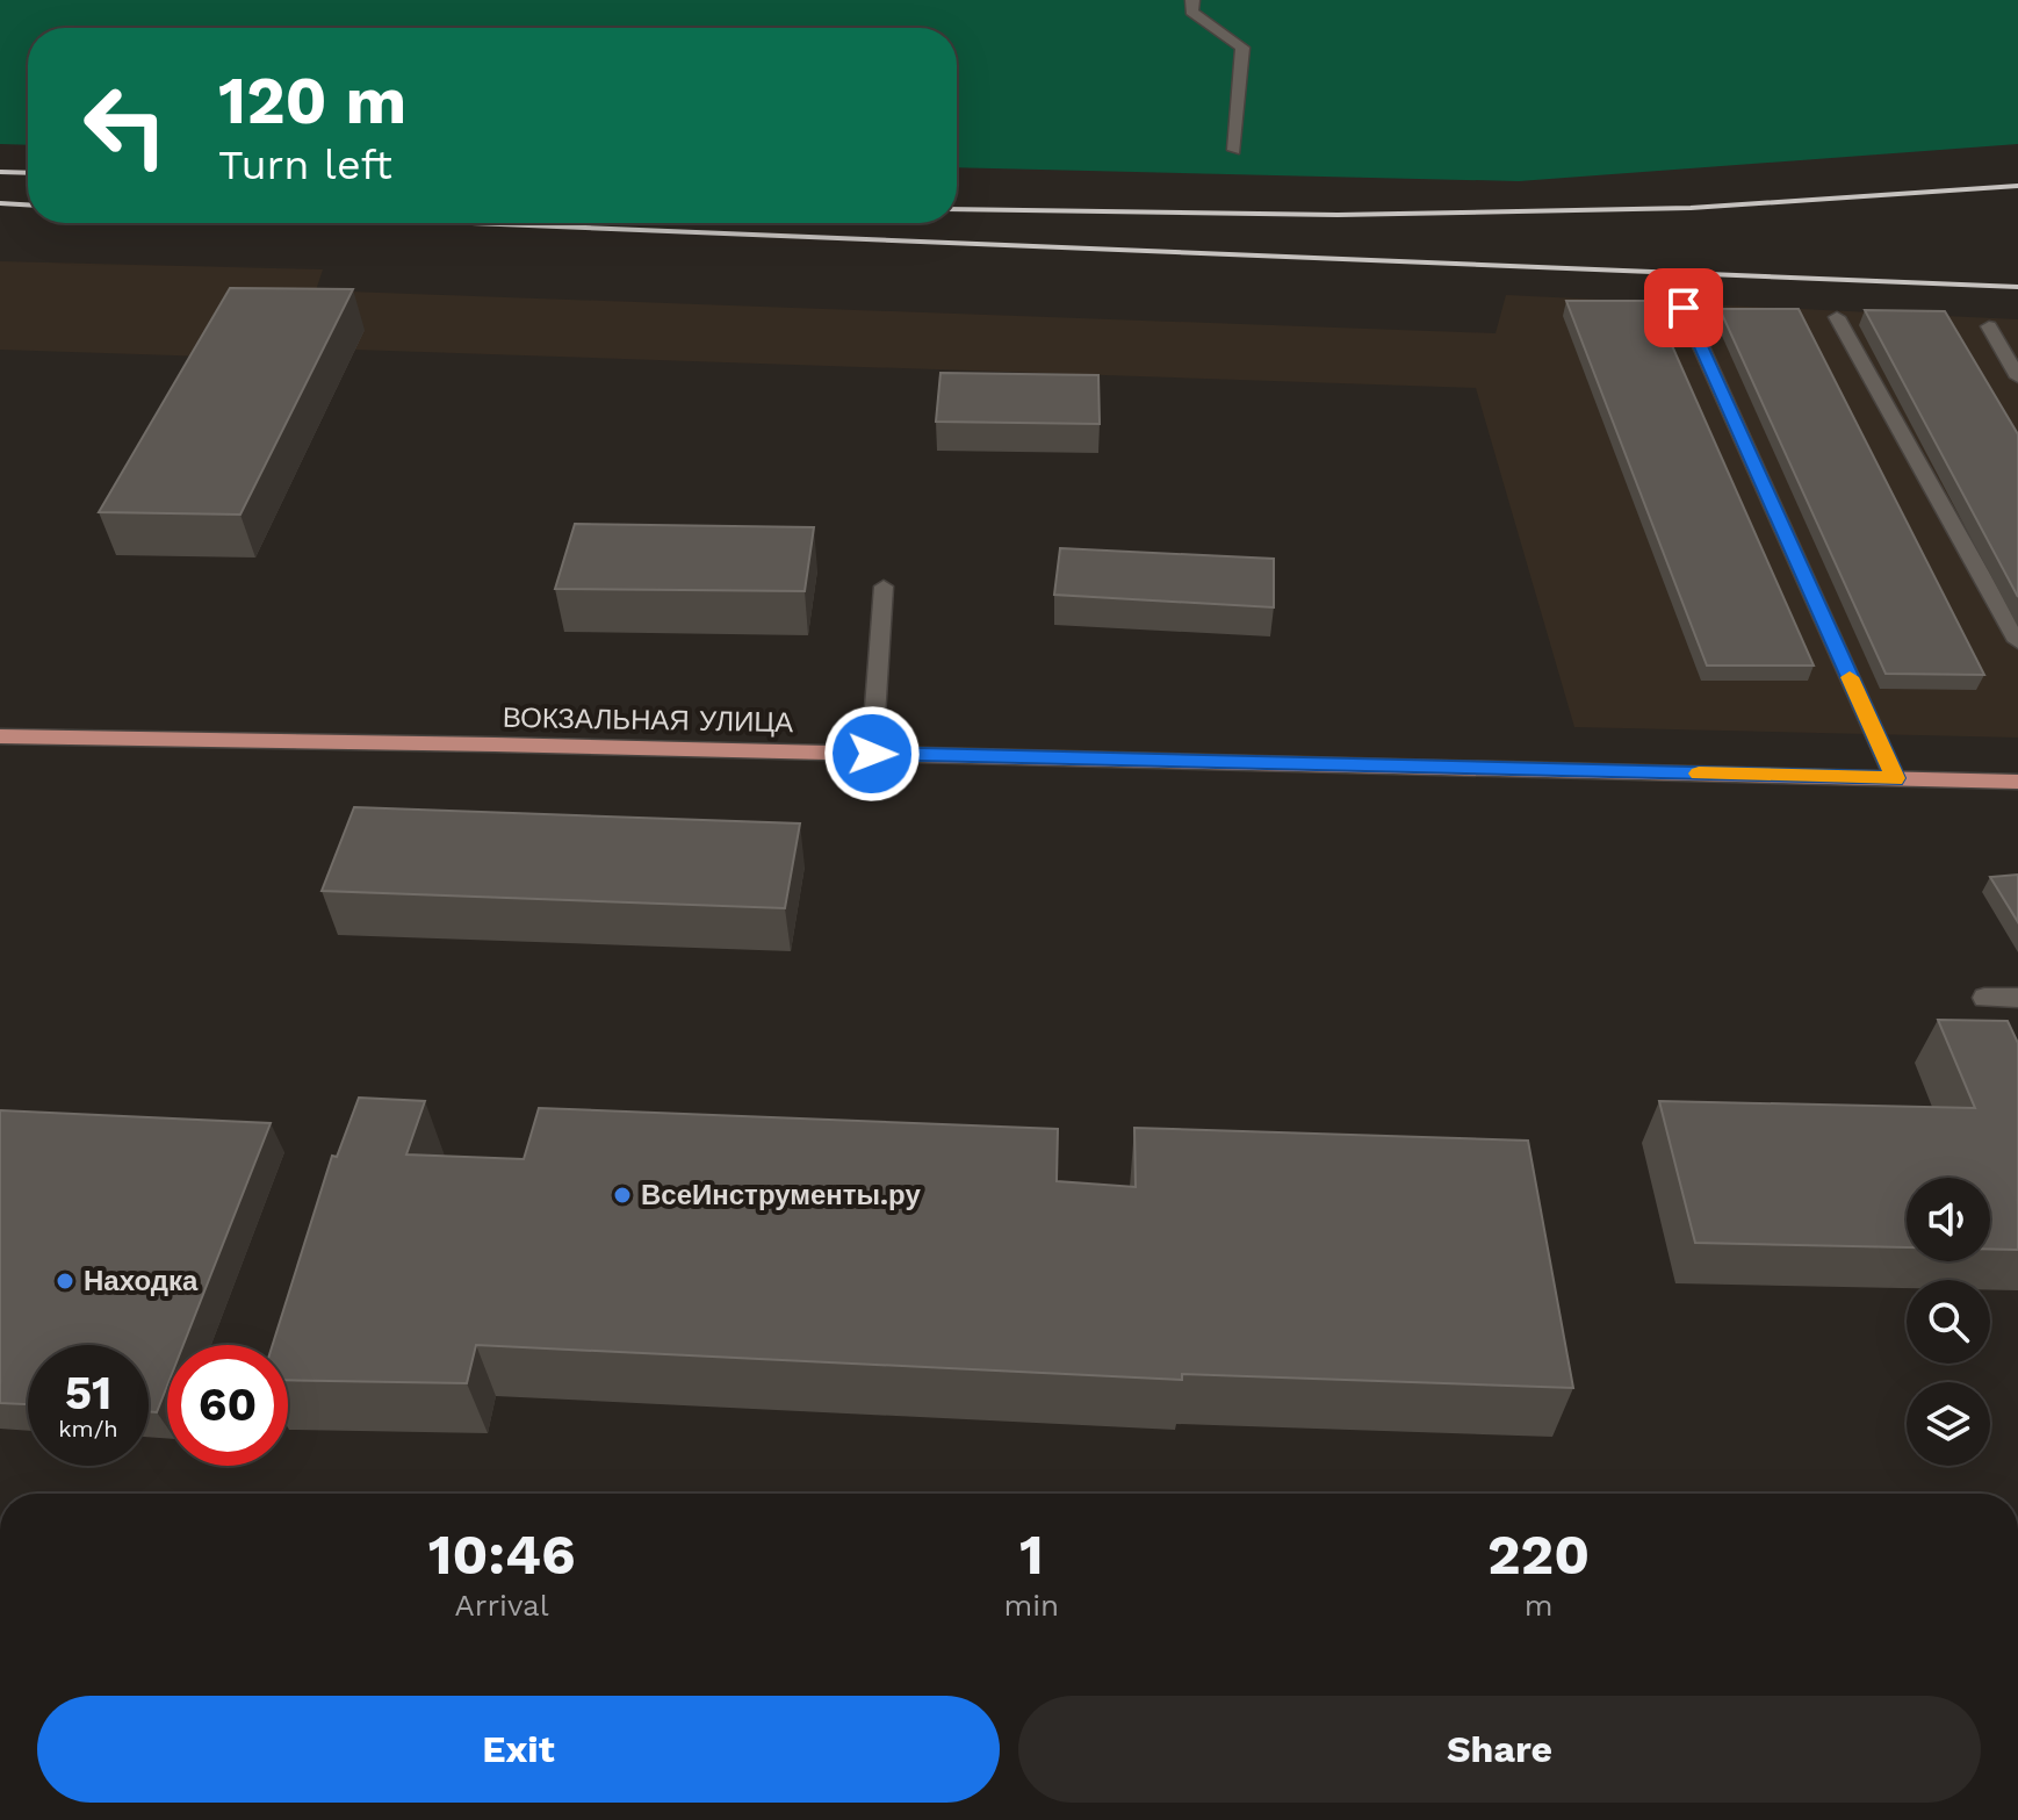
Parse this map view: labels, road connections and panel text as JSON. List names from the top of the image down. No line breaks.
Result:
{"streets":{"main road":["ВОКЗАЛЬНАЯ УЛИЦА"]},"places":["ВсеИнструменты.ру","Находка"],"page":{"turn":["120 m","Turn left"],"speed":"51 km/h","limit":"60","eta":["10:46","Arrival","1","min","220","m"],"buttons":["Exit","Share"]}}
